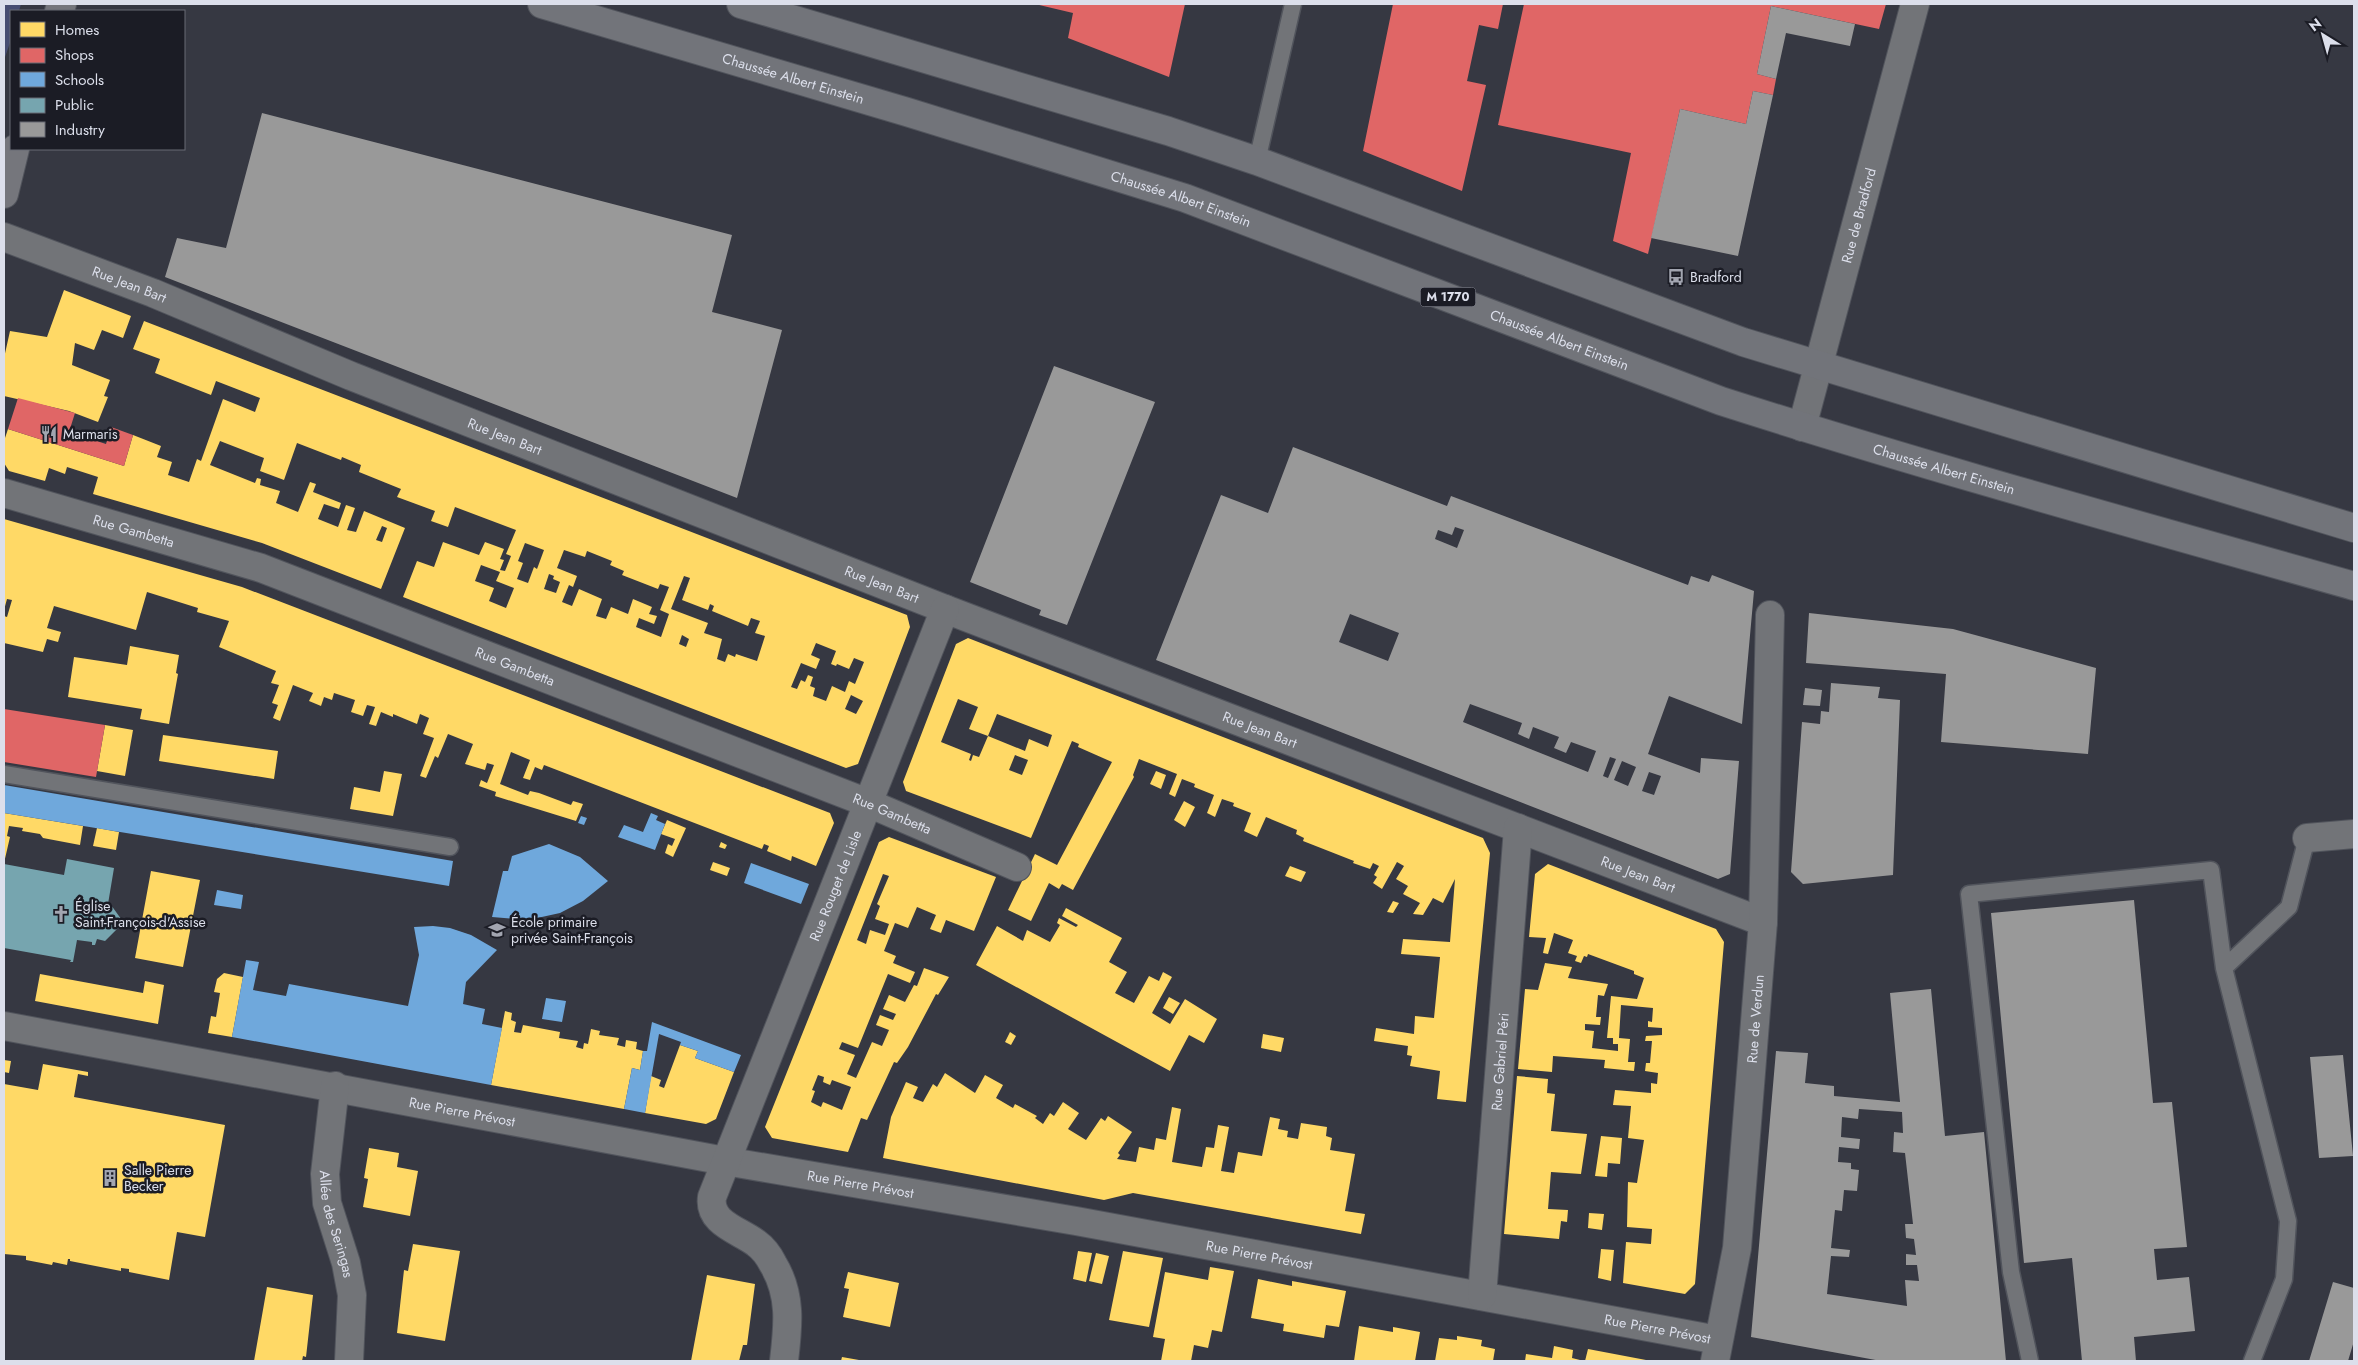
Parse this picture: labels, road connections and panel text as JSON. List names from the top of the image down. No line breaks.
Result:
{"streets":{"main road":["Chaussée Albert Einstein","M 1770"],"street":["Rue de Bradford","Rue Jean Bart","Rue Gambetta","Rue Rouget de Lisle","Rue de Verdun","Rue Gabriel Péri","Rue Pierre Prévost","Allée des Seringas"]},"crossings":[["Chaussée Albert Einstein","Rue de Bradford"],["Rue Jean Bart","Rue Rouget de Lisle"],["Rue Jean Bart","Rue de Verdun"],["Rue Jean Bart","Rue Gabriel Péri"],["Rue Gambetta","Rue Rouget de Lisle"],["Rue Rouget de Lisle","Rue Pierre Prévost"],["Rue de Verdun","Rue Pierre Prévost"],["Rue Gabriel Péri","Rue Pierre Prévost"],["Rue Pierre Prévost","Allée des Seringas"]],"places":{"bus stop":["Bradford"],"restaurant":["Marmaris"],"church":["Église Saint-François-d'Assise"],"school or university":["École primaire privée Saint-François"],"building":["Salle Pierre Becker"]},"legend":["Homes","Shops","Schools","Public","Industry"],"north":"top left"}
